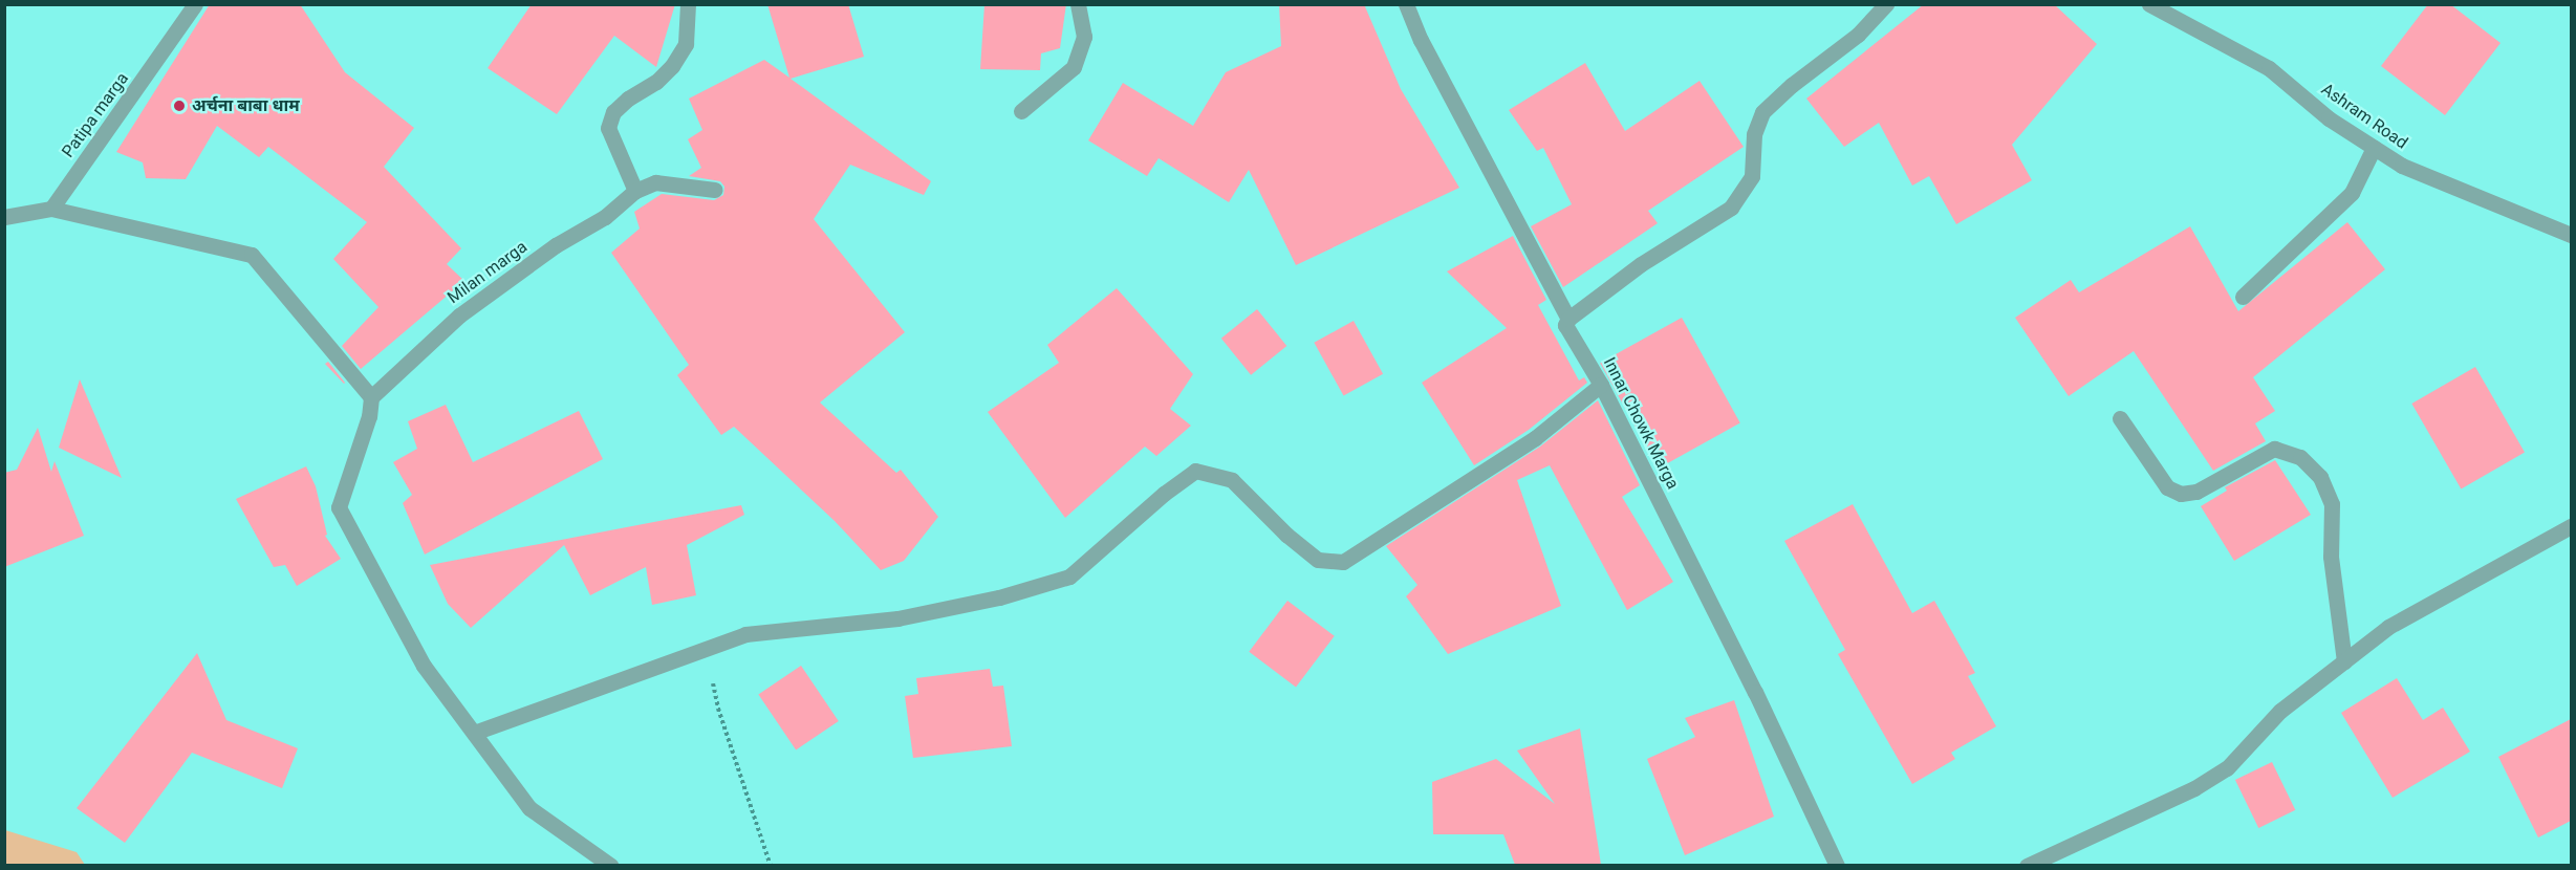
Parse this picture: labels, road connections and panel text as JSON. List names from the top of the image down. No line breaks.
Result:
{"streets":{"street":["Patipa marga","Ashram Road","Milan marga","Innar Chowk Marga"]},"places":["अर्चना बाबा धाम"]}
